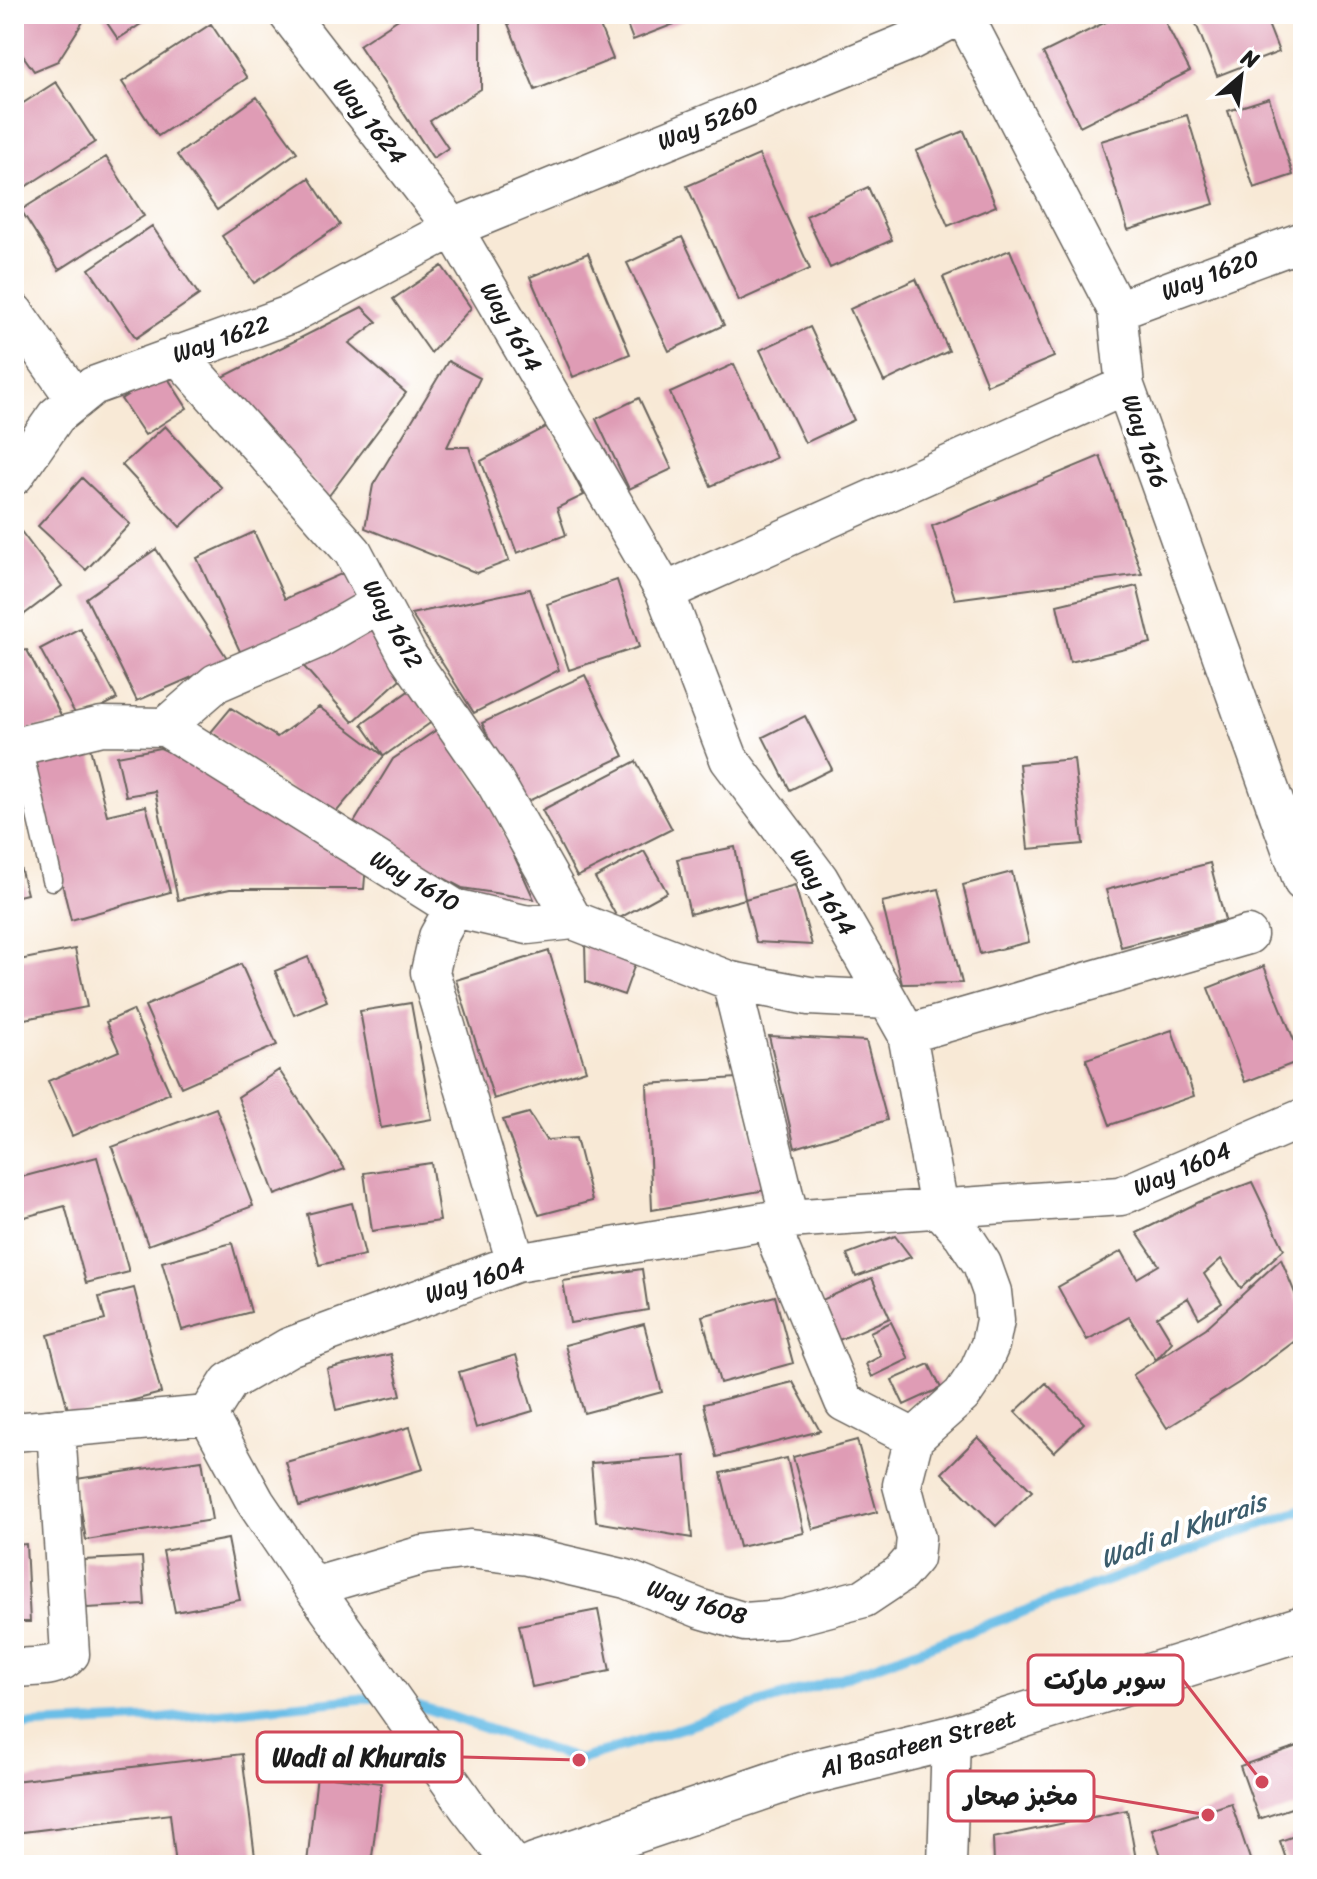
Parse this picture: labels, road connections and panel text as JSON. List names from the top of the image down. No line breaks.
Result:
{"streets":{"street":["Way 1624","Way 5260","Way 1620","Way 1614","Way 1622","Way 1616","Way 1612","Way 1610","Way 1604","Way 1608","Al Basateen Street"]},"crossings":[["Way 1624","Way 5260"],["Way 1624","Way 1614"],["Way 1624","Way 1622"],["Way 5260","Way 1614"],["Way 5260","Way 1622"],["Way 5260","Way 1616"],["Way 1620","Way 1616"],["Way 1614","Way 1622"],["Way 1614","Way 1610"],["Way 1614","Way 1604"],["Way 1614","Way 1608"],["Way 1622","Way 1612"],["Way 1612","Way 1610"],["Way 1604","Way 1608"]],"water":["Wadi al Khurais"],"places":["Wadi al Khurais","سوبر ماركت","مخبز صحار"],"north":"top right"}
